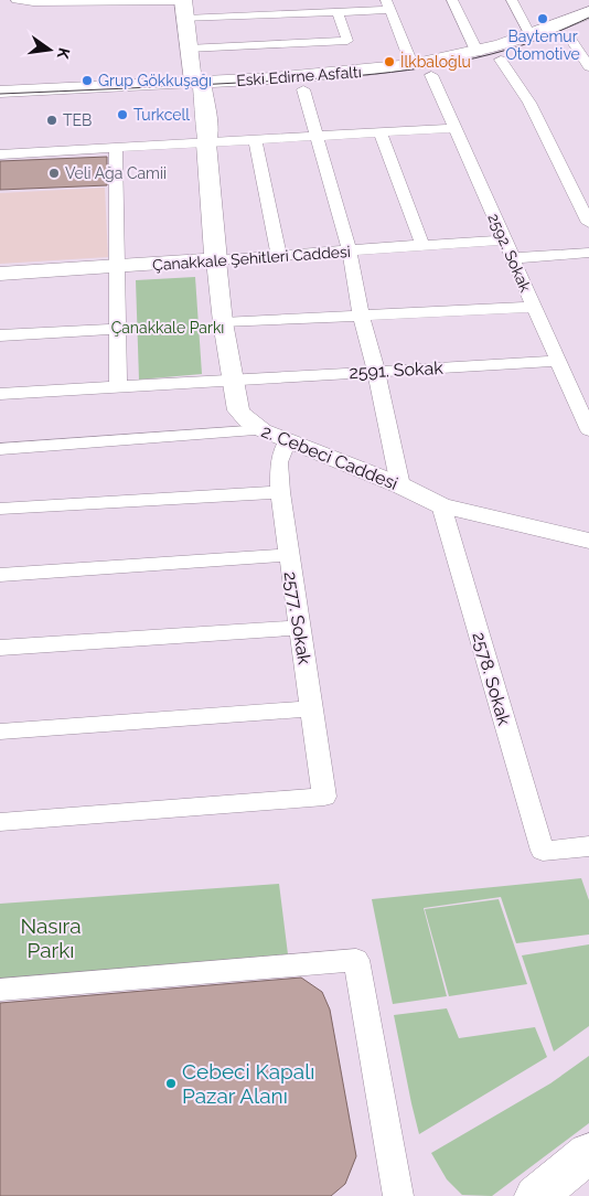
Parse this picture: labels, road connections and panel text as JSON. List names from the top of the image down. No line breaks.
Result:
{"streets":{"main road":["Eski Edirne Asfaltı","Çanakkale Şehitleri Caddesi","2. Cebeci Caddesi"],"street":["2592. Sokak","2591. Sokak","2577. Sokak","2578. Sokak"]},"crossings":[["Eski Edirne Asfaltı","2592. Sokak"],["Eski Edirne Asfaltı","2. Cebeci Caddesi"],["2592. Sokak","Çanakkale Şehitleri Caddesi"],["2592. Sokak","2591. Sokak"],["Çanakkale Şehitleri Caddesi","2. Cebeci Caddesi"],["2591. Sokak","2. Cebeci Caddesi"],["2. Cebeci Caddesi","2577. Sokak"],["2. Cebeci Caddesi","2578. Sokak"]],"parks":["Çanakkale Parkı","Nasıra Parkı"],"places":["Baytemur Otomotive","İlkbaloğlu","Grup Gökkuşağı","Turkcell","TEB","Veli Ağa Camii","Cebeci Kapalı Pazar Alanı"],"north":"right"}
